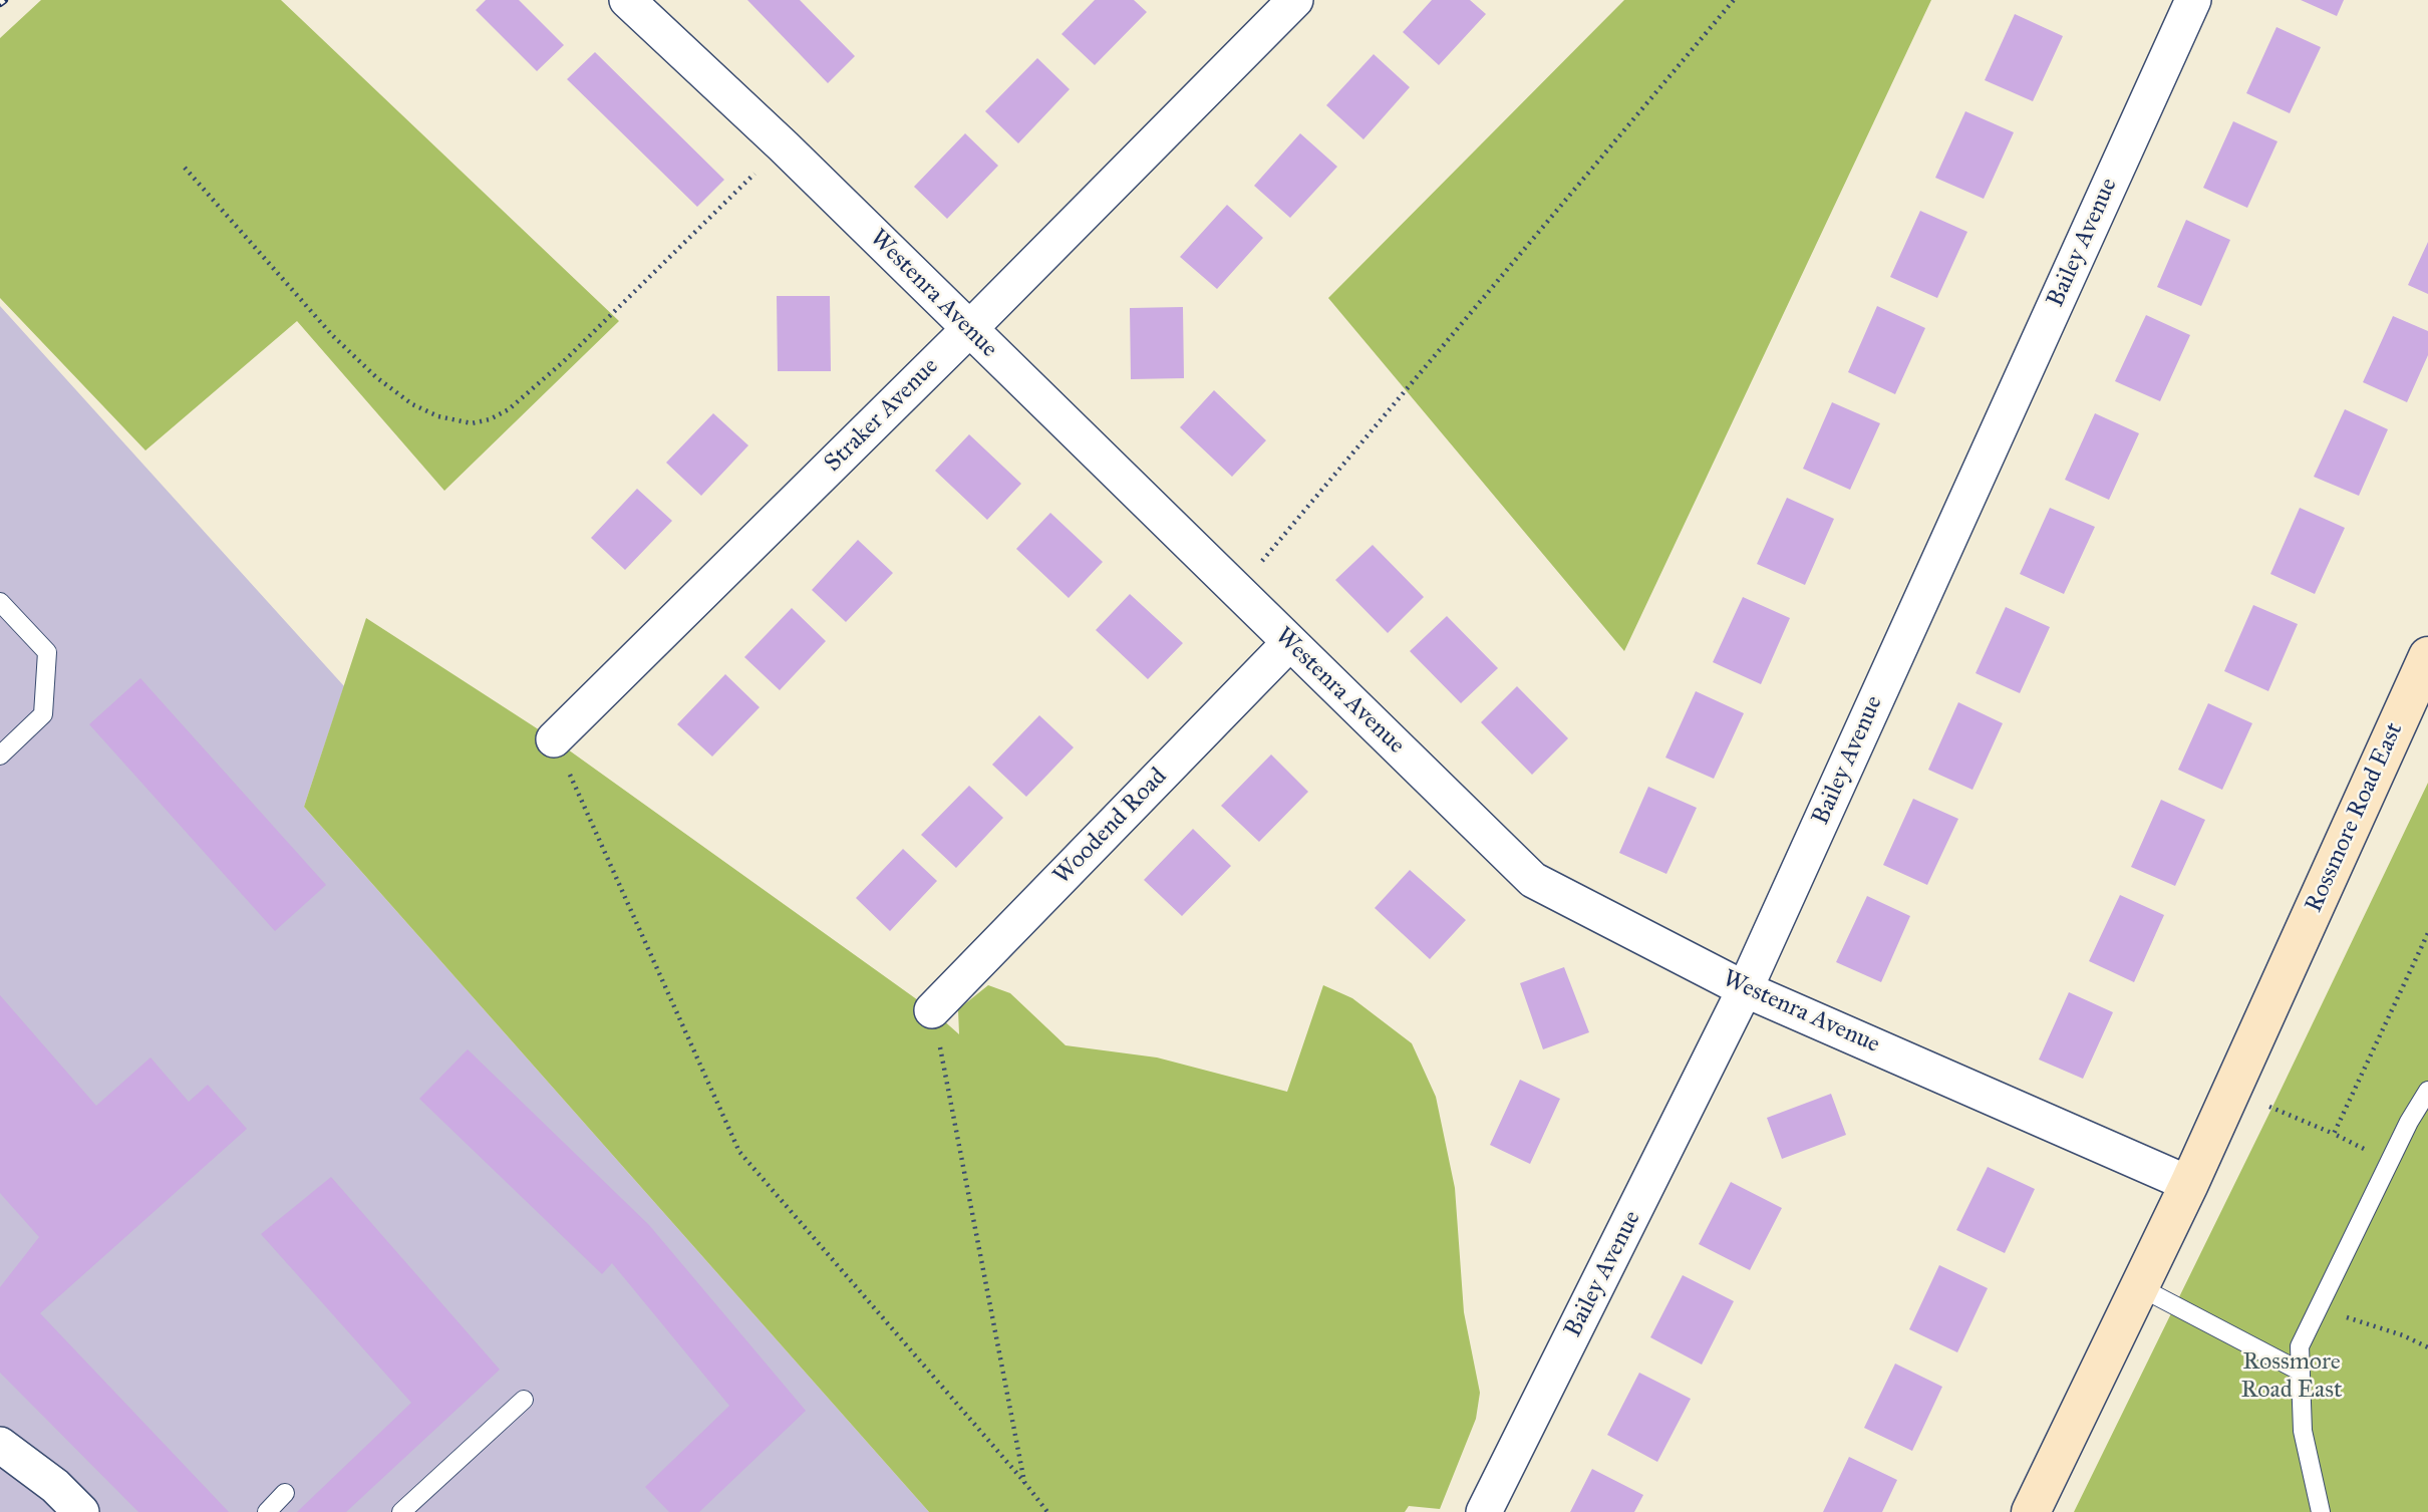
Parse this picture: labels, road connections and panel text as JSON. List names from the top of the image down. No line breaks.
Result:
{"streets":{"main road":["Rossmore Road East"],"street":["Bailey Avenue","Westenra Avenue","Straker Avenue","Woodend Road"]},"crossings":[["Bailey Avenue","Westenra Avenue"],["Westenra Avenue","Straker Avenue"],["Westenra Avenue","Rossmore Road East"],["Westenra Avenue","Woodend Road"]],"parks":["Rossmore Road East"]}
